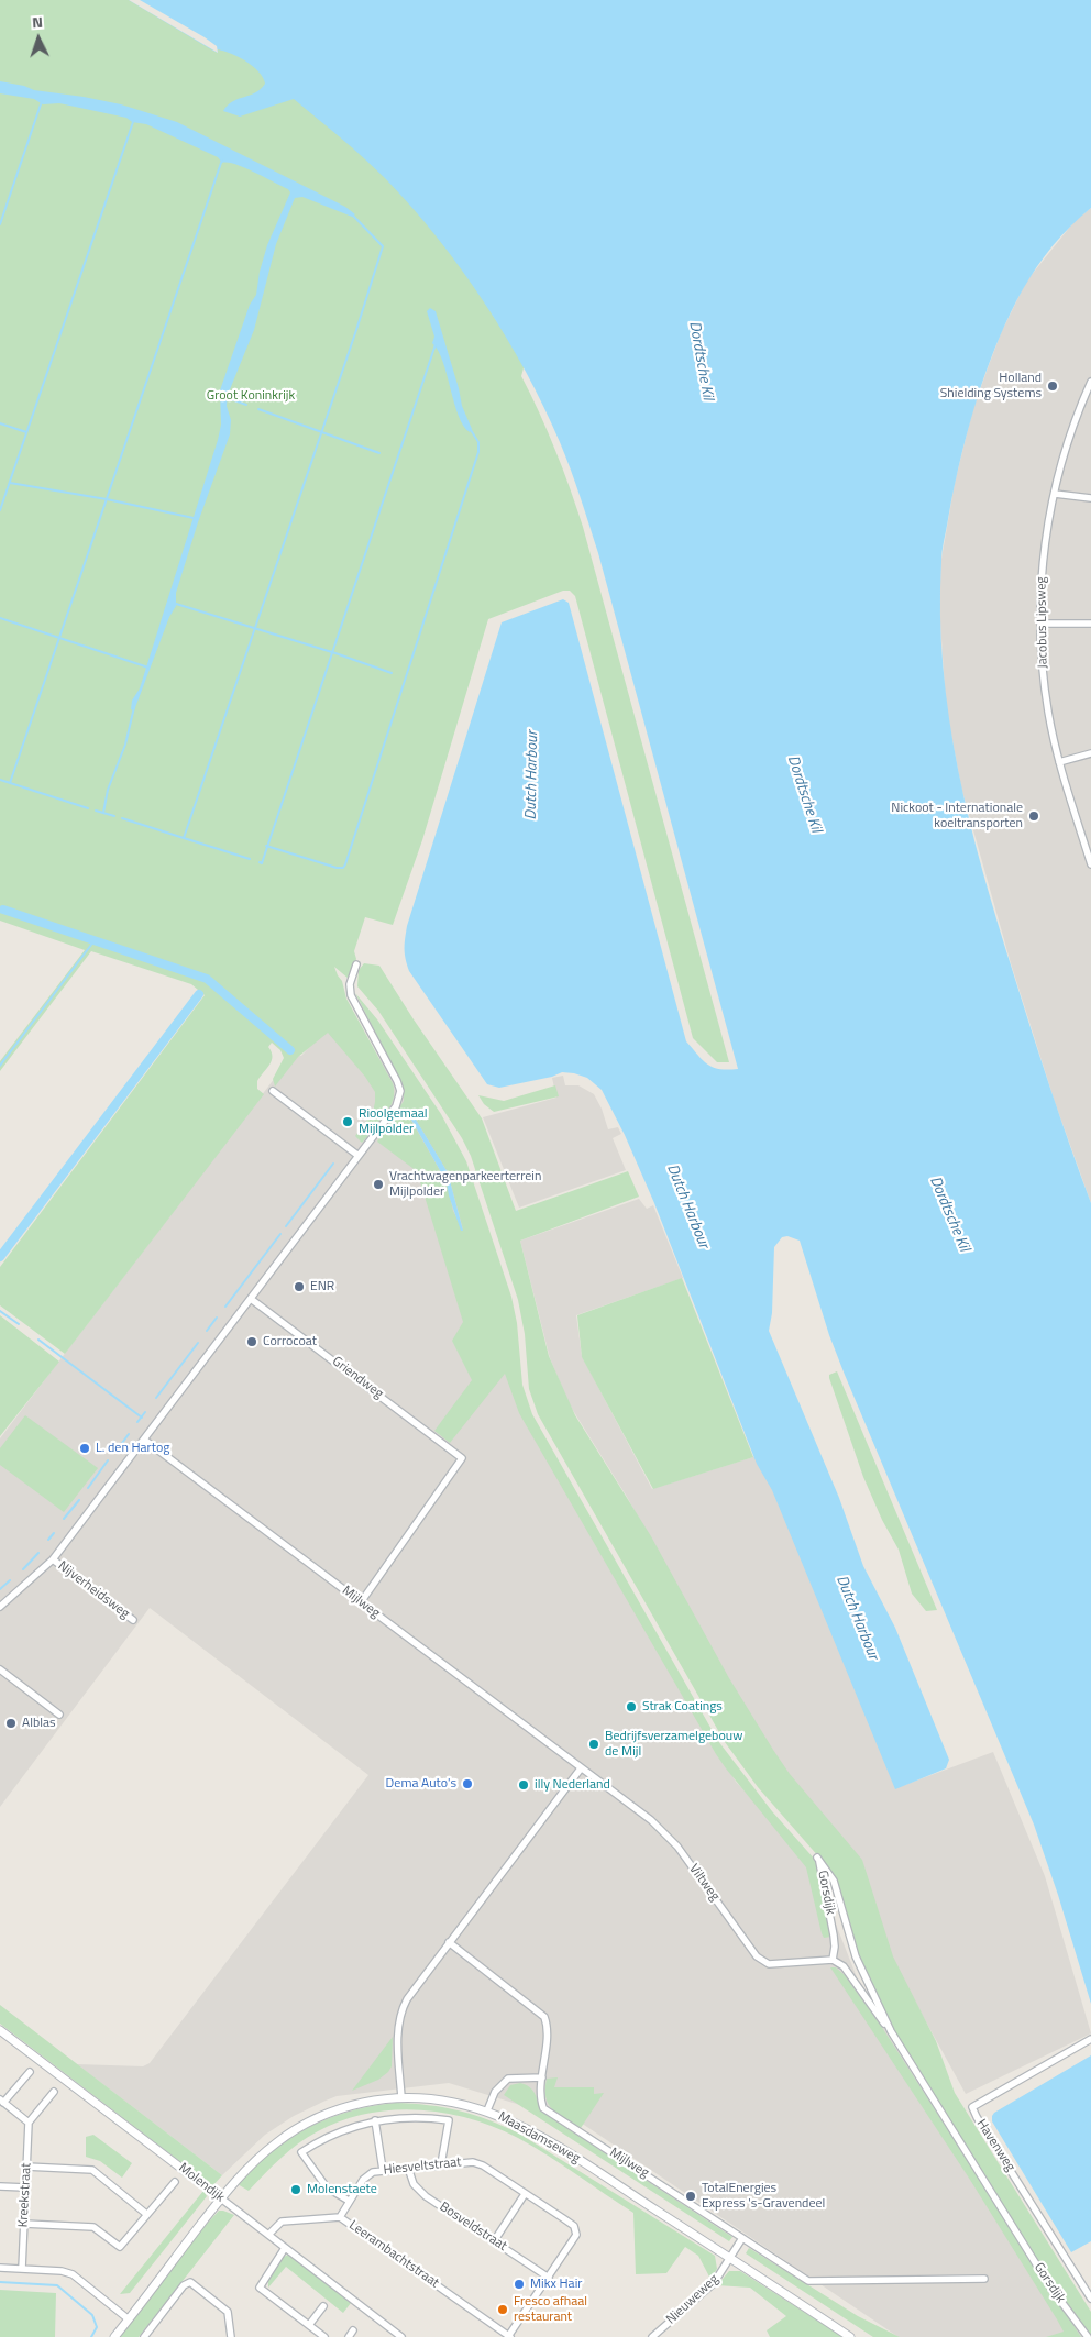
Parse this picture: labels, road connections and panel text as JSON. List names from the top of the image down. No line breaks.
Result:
{"streets":{"street":["Jacobus Lipsweg","Griendweg","Nijverheidsweg","Mijlweg","Viltweg","Gorsdijk","Maasdamseweg","Havenweg","Hiesveltstraat","Molendijk","Kreekstraat","Bosveldstraat","Leerambachtstraat","Nieuweweg"]},"crossings":[["Griendweg","Mijlweg"],["Mijlweg","Viltweg"],["Viltweg","Gorsdijk"],["Maasdamseweg","Molendijk"],["Maasdamseweg","Nieuweweg"],["Hiesveltstraat","Bosveldstraat"],["Hiesveltstraat","Leerambachtstraat"],["Molendijk","Leerambachtstraat"]],"water":["Dordtsche Kil","Dutch Harbour"],"parks":["Groot Koninkrijk"],"places":["Holland Shielding Systems","Nickoot - Internationale koeltransporten","Rioolgemaal Mijlpolder","Vrachtwagenparkeerterrein Mijlpolder","ENR","Corrocoat","L. den Hartog","Strak Coatings","Alblas","Bedrijfsverzamelgebouw de Mijl","Dema Auto's","illy Nederland","Molenstaete","TotalEnergies Express 's-Gravendeel","Mikx Hair","Fresco afhaal restaurant"],"north":"top"}
